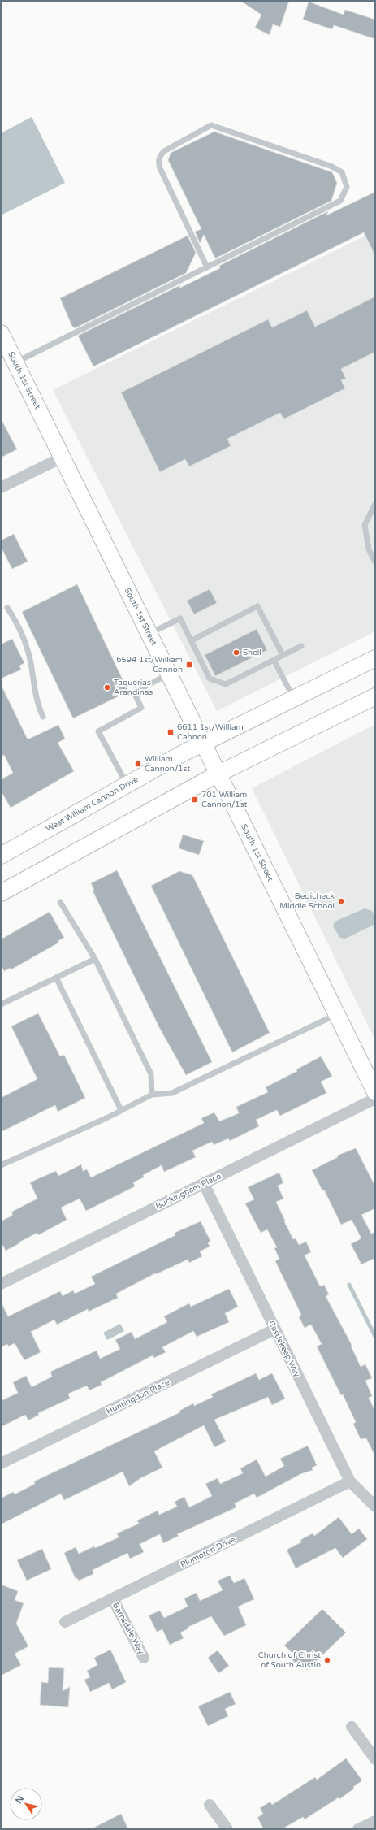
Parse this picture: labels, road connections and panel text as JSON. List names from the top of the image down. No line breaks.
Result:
{"streets":{"main road":["South 1st Street","West William Cannon Drive"],"street":["Buckingham Place","Castlekeep Way","Huntingdon Place","Plumpton Drive","Barnsdale Way"]},"crossings":[["South 1st Street","West William Cannon Drive"],["Buckingham Place","Castlekeep Way"],["Castlekeep Way","Huntingdon Place"],["Castlekeep Way","Plumpton Drive"],["Plumpton Drive","Barnsdale Way"]],"places":{"other":["Shell","Taquerias Arandinas","Bedicheck Middle School","Church of Christ of South Austin"],"transit":["6594 1st/William Cannon","6611 1st/William Cannon","William Cannon/1st","701 William Cannon/1st"]},"north":"top left"}
